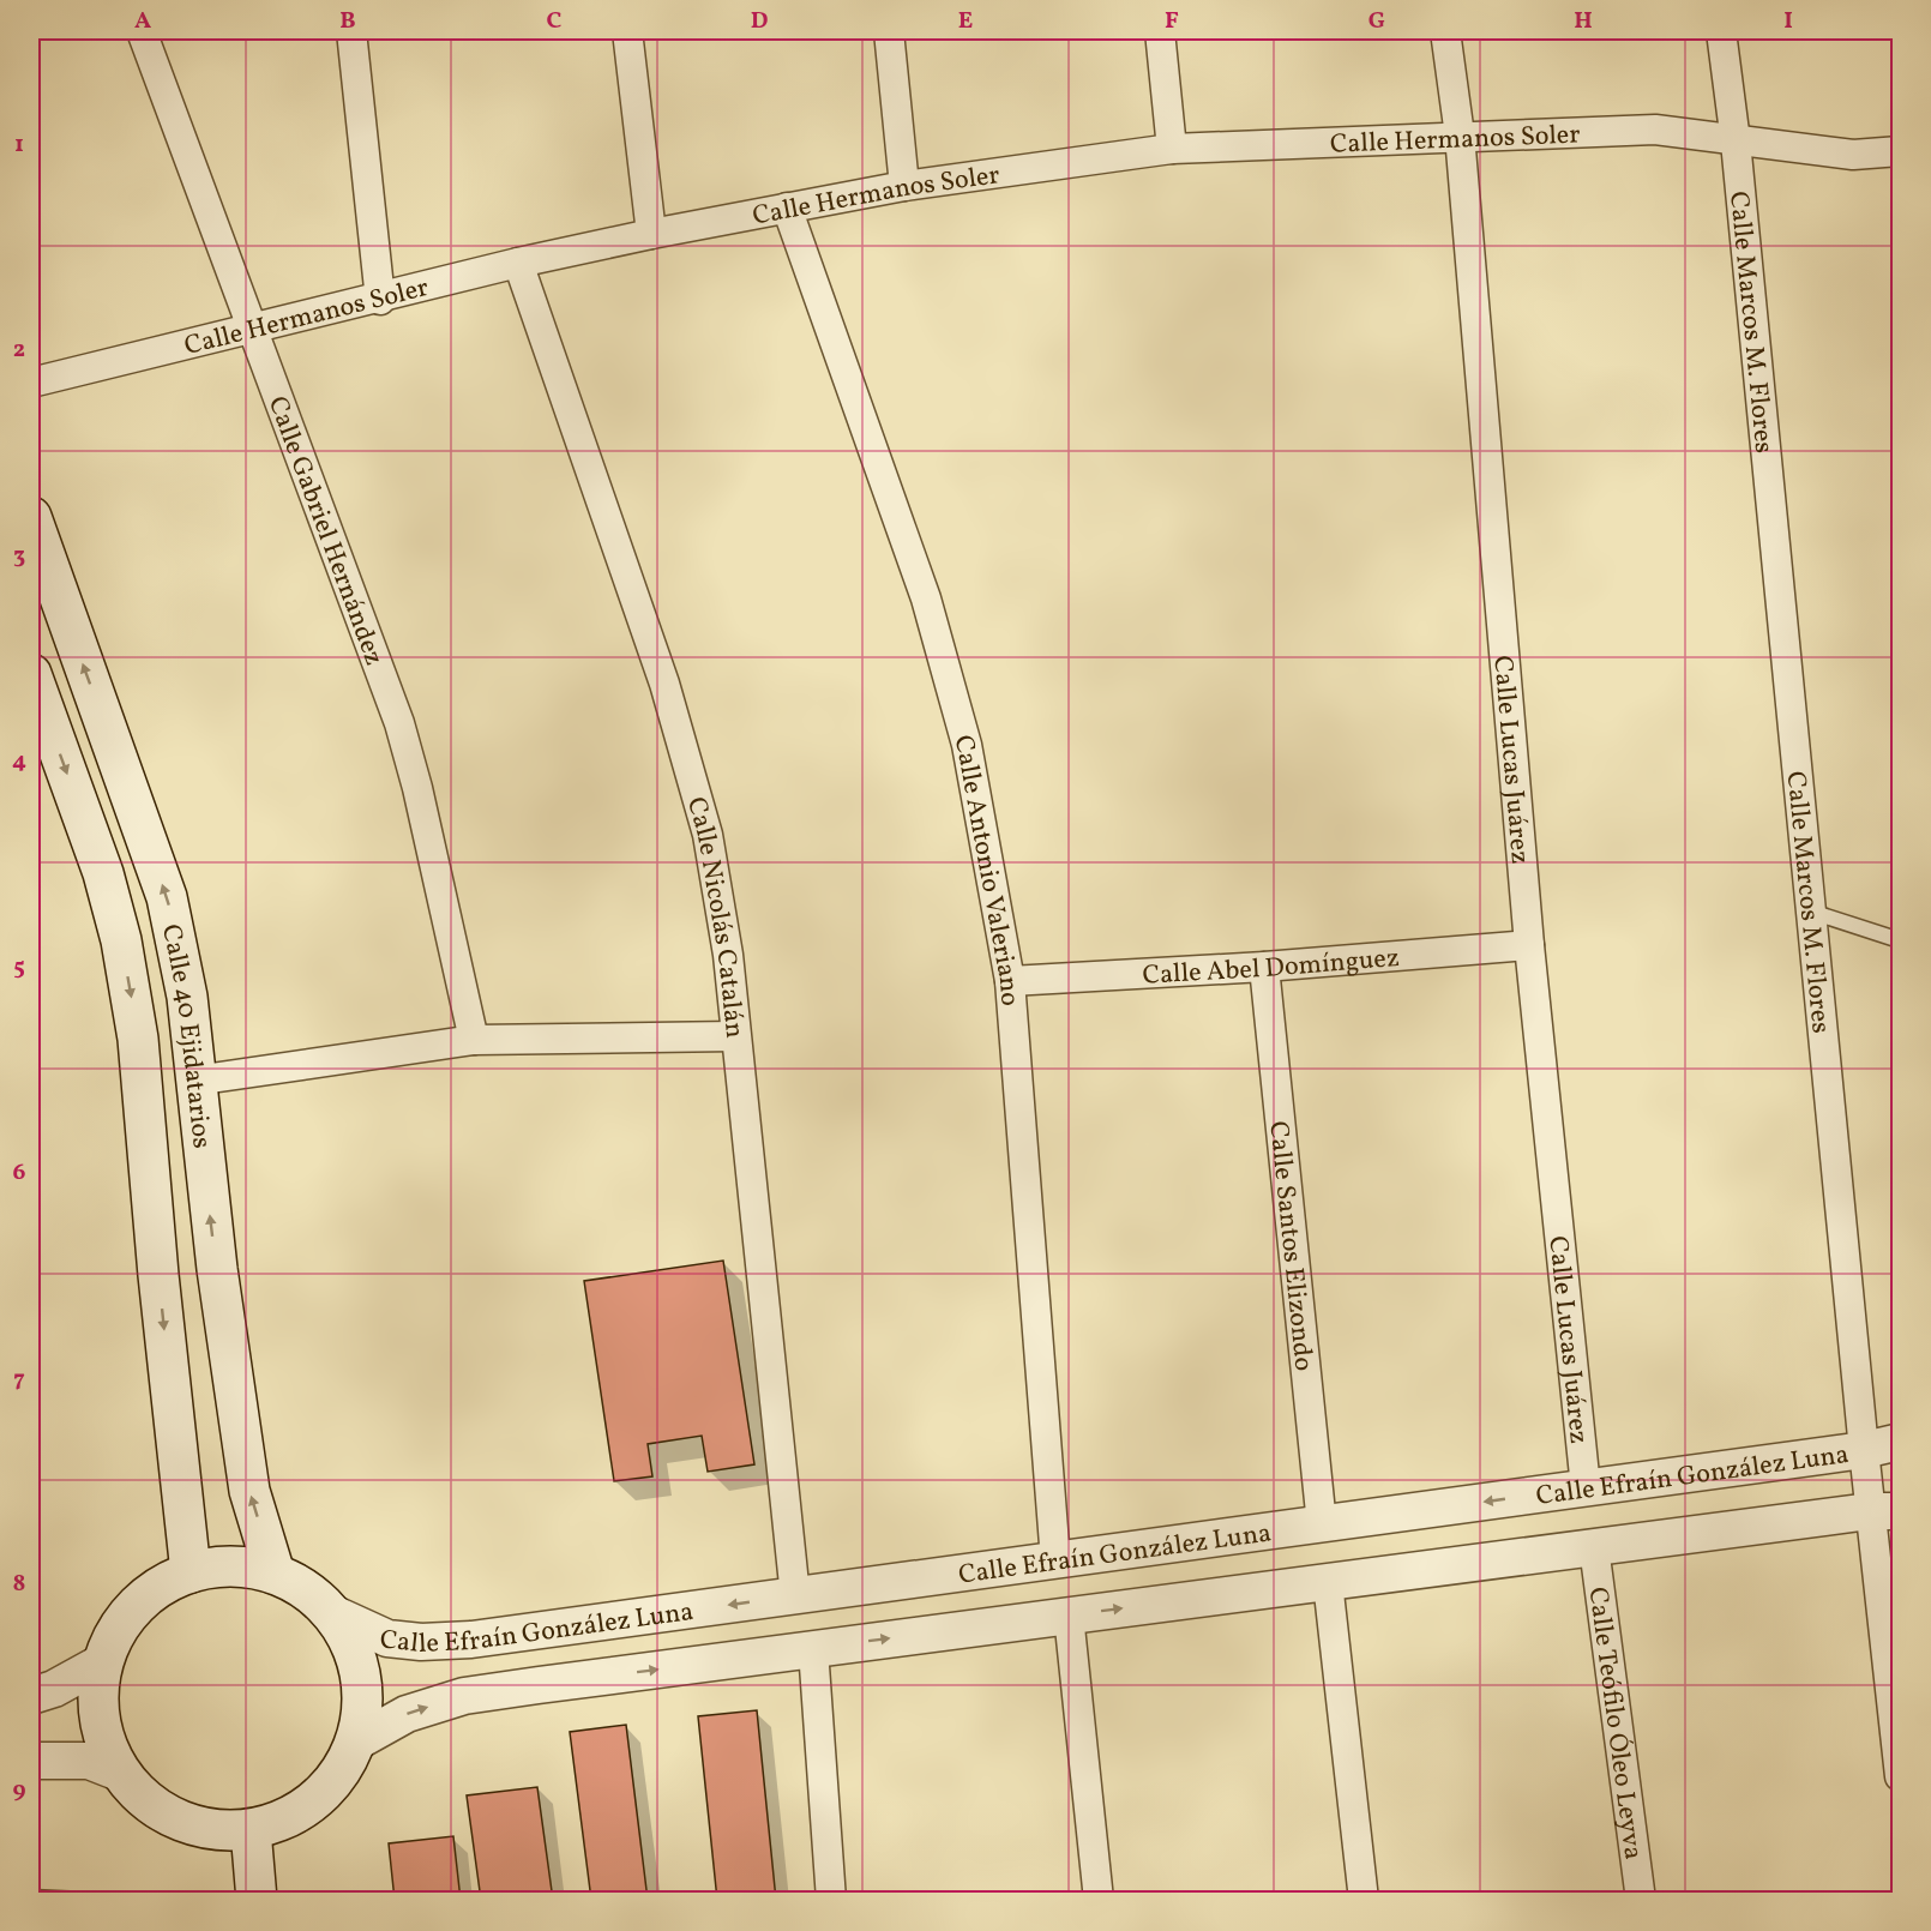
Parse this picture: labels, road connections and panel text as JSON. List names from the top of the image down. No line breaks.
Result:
{"streets":{"main road":["Calle 40 Ejidatarios"],"street":["Calle Hermanos Soler","Calle Marcos M. Flores","Calle Gabriel Hernández","Calle Lucas Juárez","Calle Antonio Valeriano","Calle Nicolás Catalán","Calle Abel Domínguez","Calle Santos Elizondo","Calle Efraín González Luna","Calle Teófilo Óleo Leyva"]},"crossings":[["Calle Hermanos Soler","Calle Marcos M. Flores"],["Calle Hermanos Soler","Calle Gabriel Hernández"],["Calle Hermanos Soler","Calle Lucas Juárez"],["Calle Hermanos Soler","Calle Antonio Valeriano"],["Calle Hermanos Soler","Calle Nicolás Catalán"],["Calle Marcos M. Flores","Calle Efraín González Luna"],["Calle Lucas Juárez","Calle Abel Domínguez"],["Calle Lucas Juárez","Calle Efraín González Luna"],["Calle Antonio Valeriano","Calle Abel Domínguez"],["Calle Antonio Valeriano","Calle Efraín González Luna"],["Calle Nicolás Catalán","Calle Efraín González Luna"],["Calle Abel Domínguez","Calle Santos Elizondo"],["Calle Santos Elizondo","Calle Efraín González Luna"],["Calle Efraín González Luna","Calle Teófilo Óleo Leyva"]],"grid":{"columns":["A","B","C","D","E","F","G","H","I"],"rows":["1","2","3","4","5","6","7","8","9"]}}
